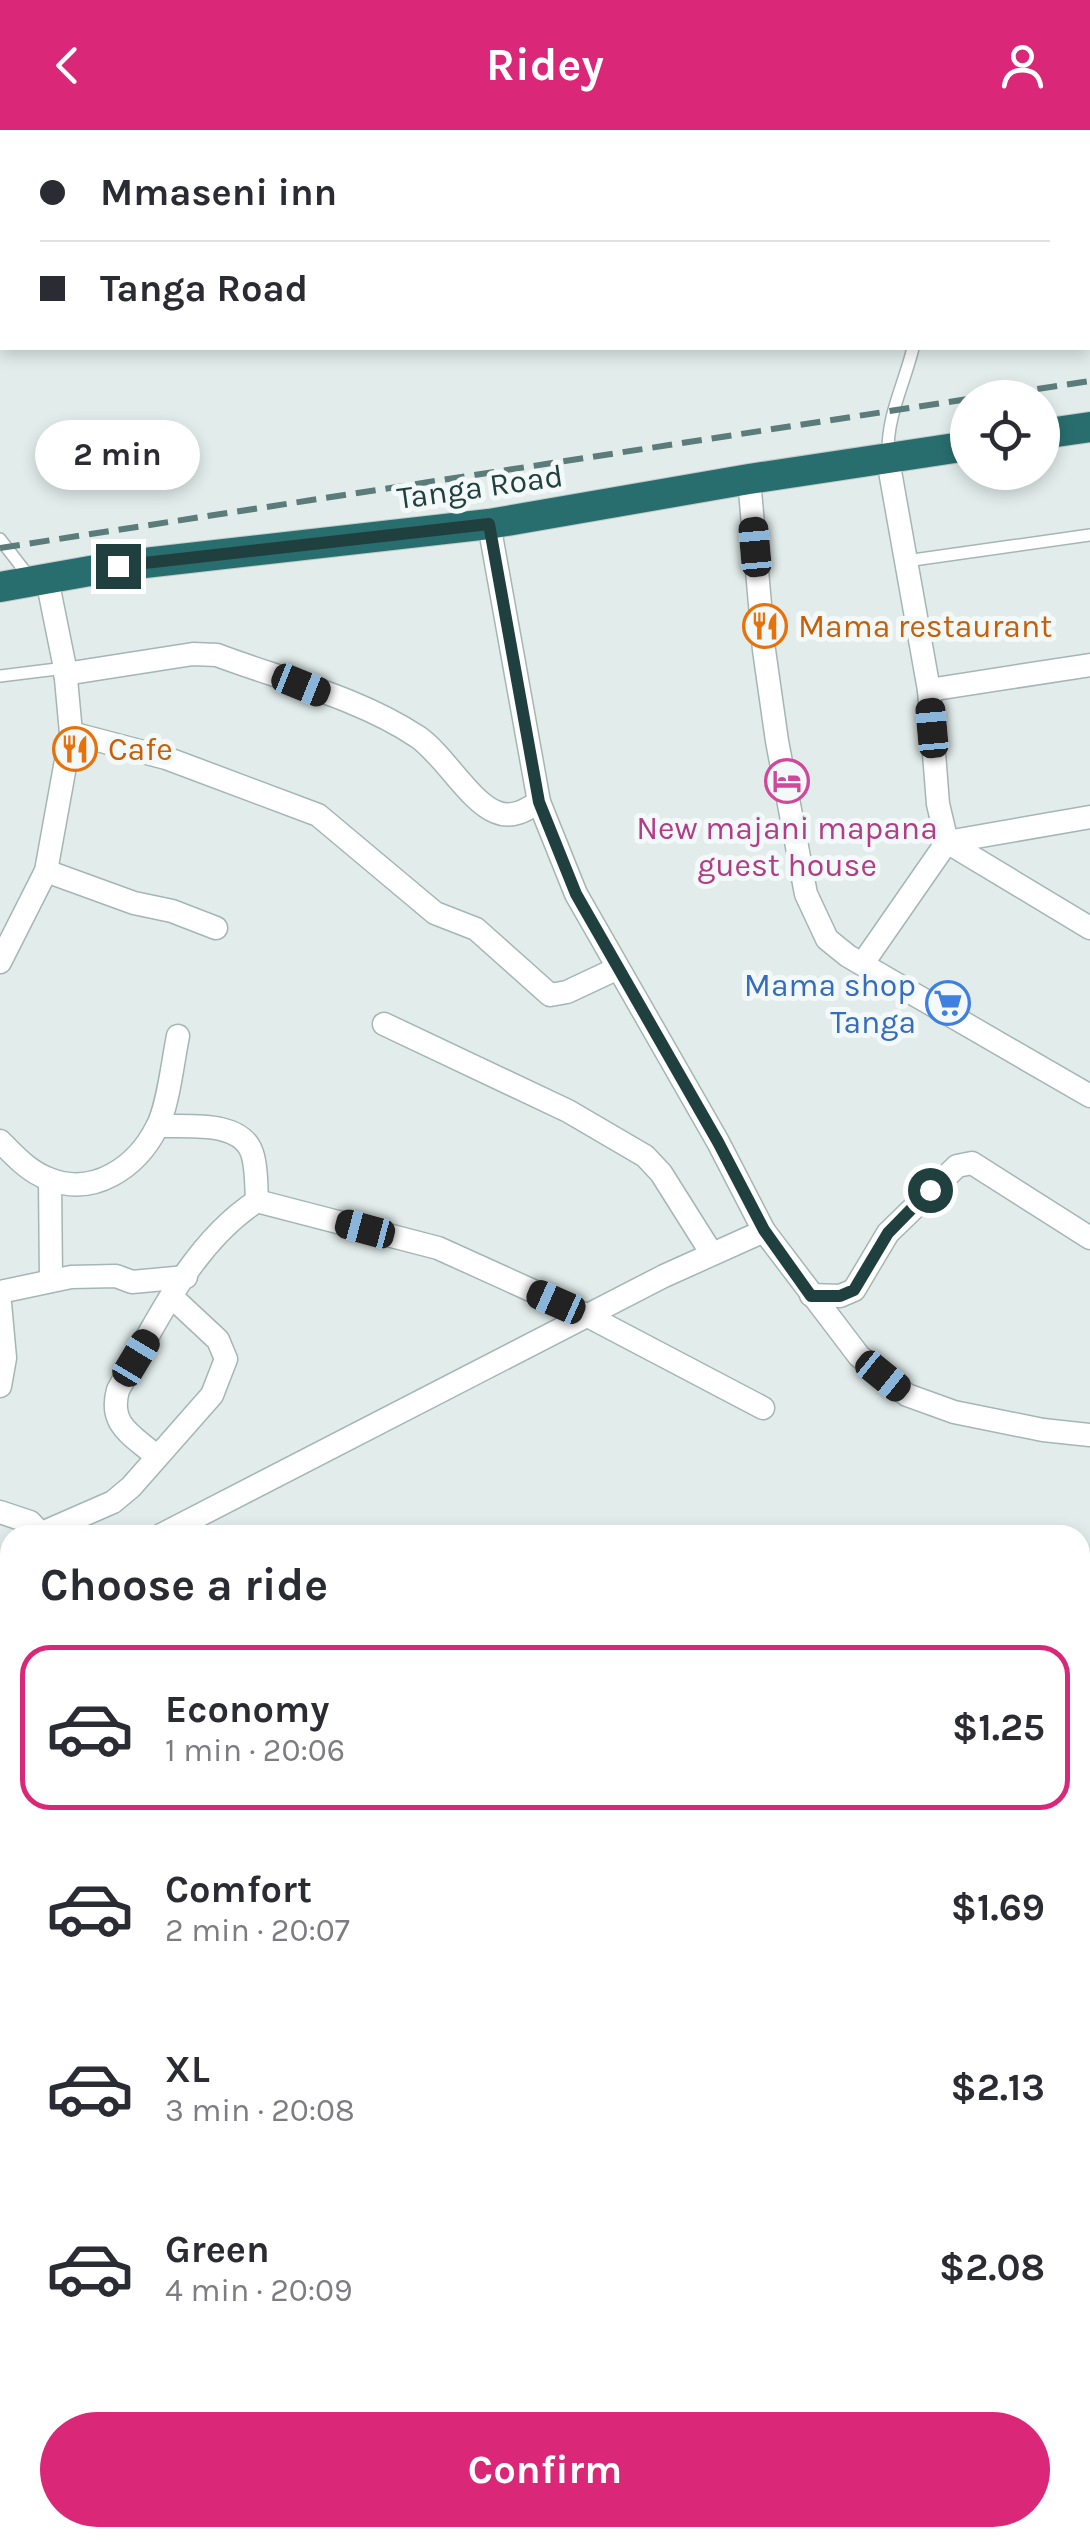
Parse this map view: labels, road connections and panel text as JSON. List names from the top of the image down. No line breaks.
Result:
{"streets":{"highway":["Tanga Road"]},"places":{"restaurant":["Mama restaurant","Cafe"],"hotel":["New majani mapana guest house"],"supermarket":["Mama shop Tanga"]},"page":{"header":"Ridey","banner":["Mmaseni inn","Tanga Road"],"bubble":"2 min","heading":"Choose a ride","list":[{"name":"Economy","note":"1 min · 20:06","value":"$1.25"},{"name":"Comfort","note":"2 min · 20:07","value":"$1.69"},{"name":"XL","note":"3 min · 20:08","value":"$2.13"},{"name":"Green","note":"4 min · 20:09","value":"$2.08"}],"buttons":"Confirm"}}
